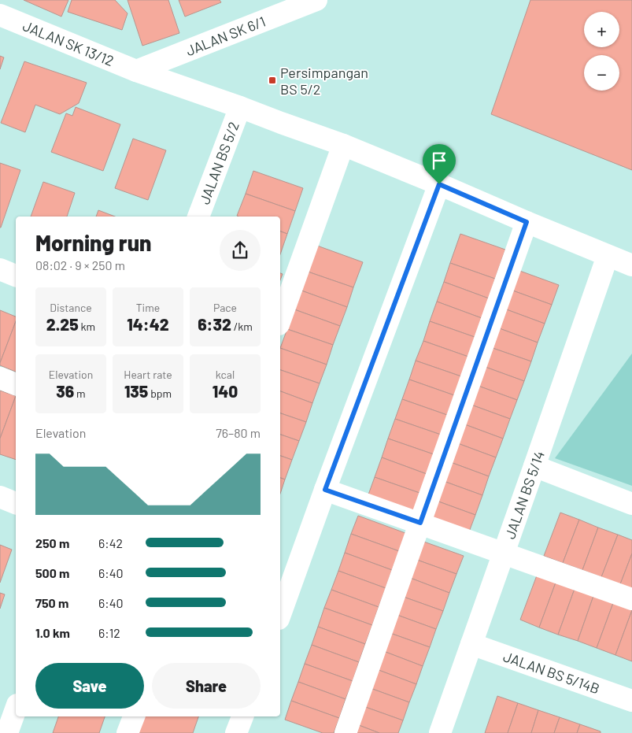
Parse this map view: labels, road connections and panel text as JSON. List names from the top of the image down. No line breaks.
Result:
{"streets":{"street":["JALAN SK 6/1","JALAN SK 13/12","JALAN BS 5/2","JALAN BS 5/14","JALAN BS 5/14B"]},"crossings":[["JALAN SK 6/1","JALAN SK 13/12"],["JALAN SK 13/12","JALAN BS 5/2"],["JALAN SK 13/12","JALAN BS 5/14"],["JALAN BS 5/14","JALAN BS 5/14B"]],"places":{"transit":["Persimpangan BS 5/2"]},"page":{"map_buttons":["+","−"],"heading":["Morning run","08:02 · 9 × 250 m"],"stats":[["Distance","2.25 km"],["Time","14:42"],["Pace","6:32 /km"],["Elevation","36 m"],["Heart rate","135 bpm"],["kcal","140"]],"chart":["Elevation","76–80 m"],"list":[{"name":"250 m","note":"6:42"},{"name":"500 m","note":"6:40"},{"name":"750 m","note":"6:40"},{"name":"1.0 km","note":"6:12"}],"buttons":["Save","Share"]}}
